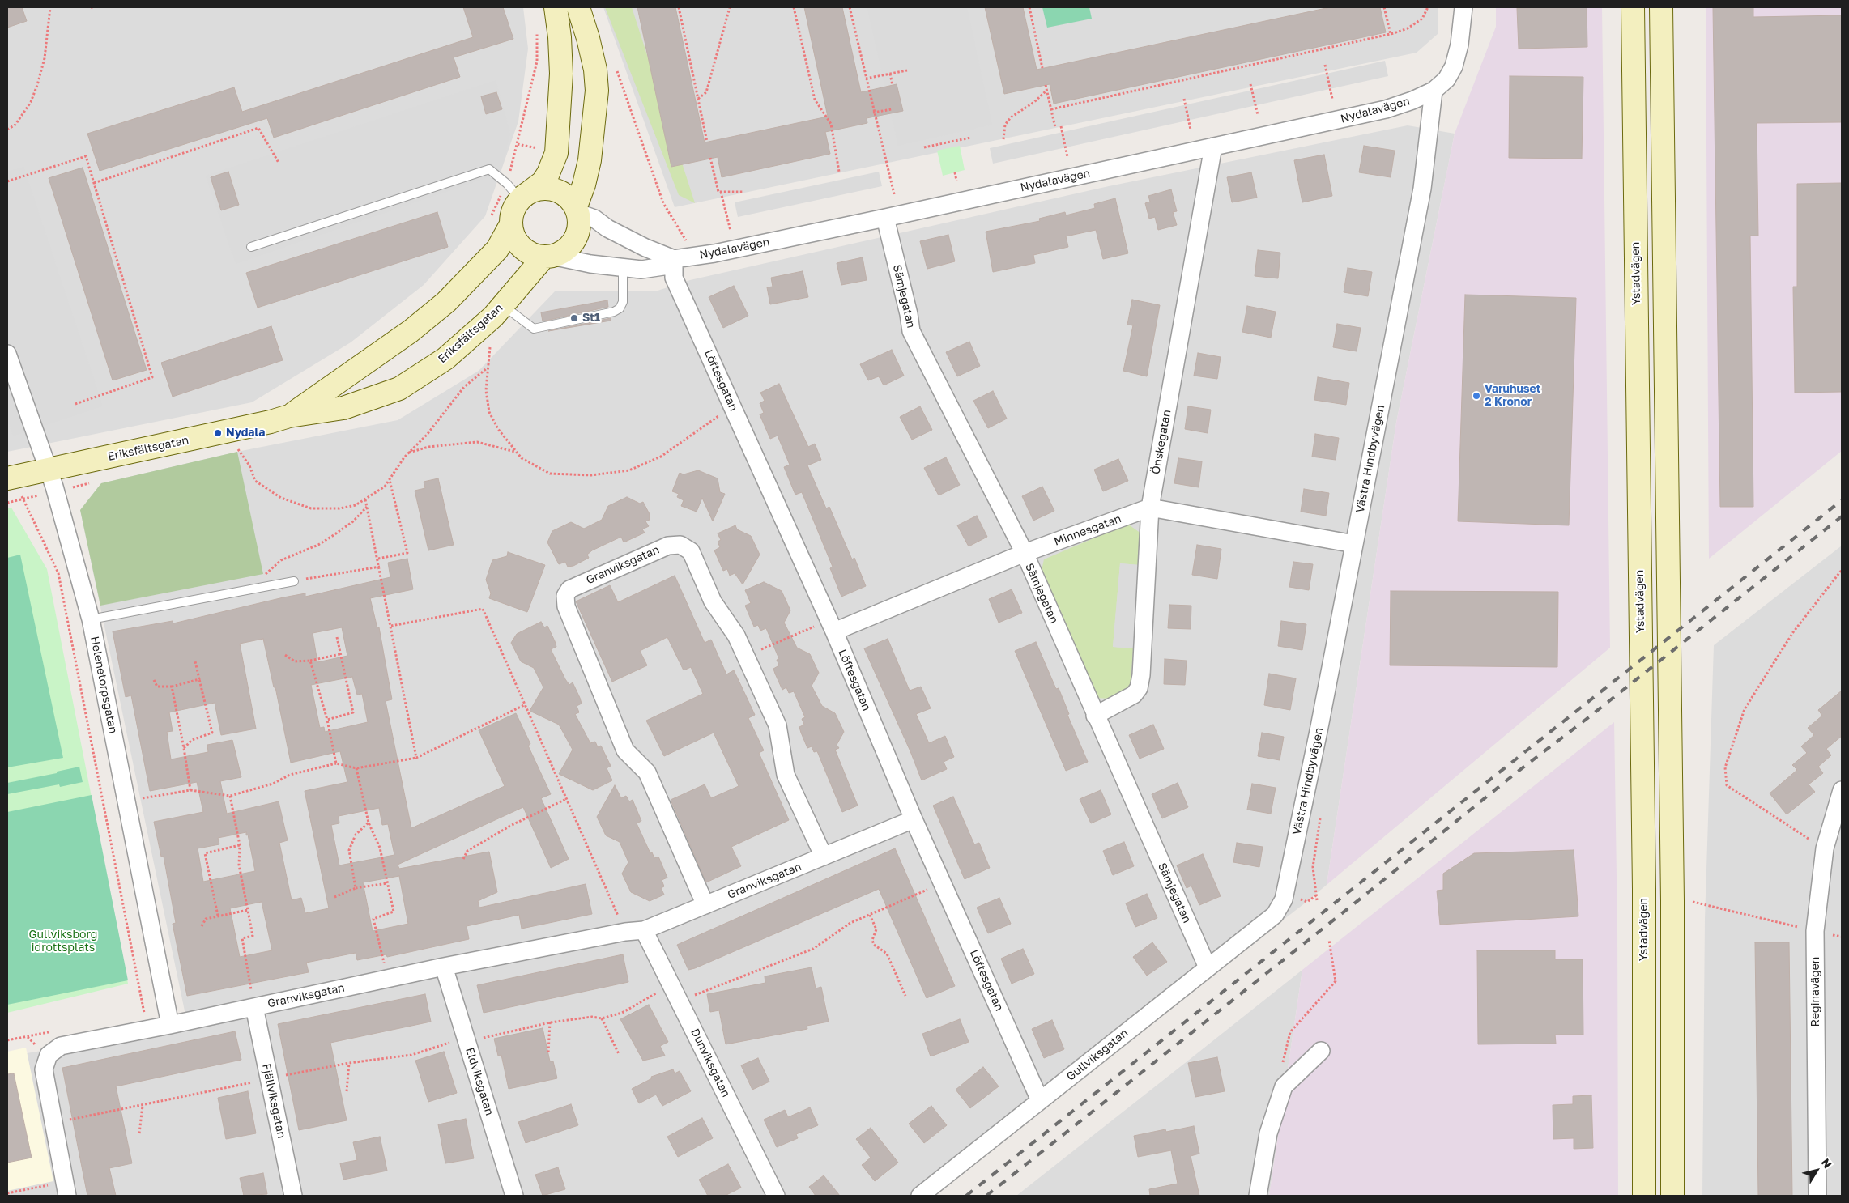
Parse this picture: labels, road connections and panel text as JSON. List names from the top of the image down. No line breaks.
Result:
{"streets":{"main road":["Ystadvägen","Eriksfältsgatan"],"street":["Nydalavägen","Sämjegatan","Löftesgatan","Önskegatan","Västra Hindbyvägen","Minnesgatan","Granviksgatan","Helenetorpsgatan","Reginavägen","Gullviksgatan","Dunviksgatan","Eldviksgatan","Fjällviksgatan"]},"crossings":[["Nydalavägen","Sämjegatan"],["Nydalavägen","Eriksfältsgatan"],["Nydalavägen","Löftesgatan"],["Nydalavägen","Önskegatan"],["Nydalavägen","Västra Hindbyvägen"],["Sämjegatan","Önskegatan"],["Sämjegatan","Minnesgatan"],["Sämjegatan","Gullviksgatan"],["Eriksfältsgatan","Helenetorpsgatan"],["Löftesgatan","Minnesgatan"],["Löftesgatan","Granviksgatan"],["Löftesgatan","Gullviksgatan"],["Önskegatan","Minnesgatan"],["Västra Hindbyvägen","Gullviksgatan"],["Granviksgatan","Helenetorpsgatan"],["Granviksgatan","Dunviksgatan"],["Granviksgatan","Eldviksgatan"],["Granviksgatan","Fjällviksgatan"]],"parks":["Gullviksborg idrottsplats"],"places":["St1","Varuhuset 2 Kronor","Nydala"],"north":"top right"}
